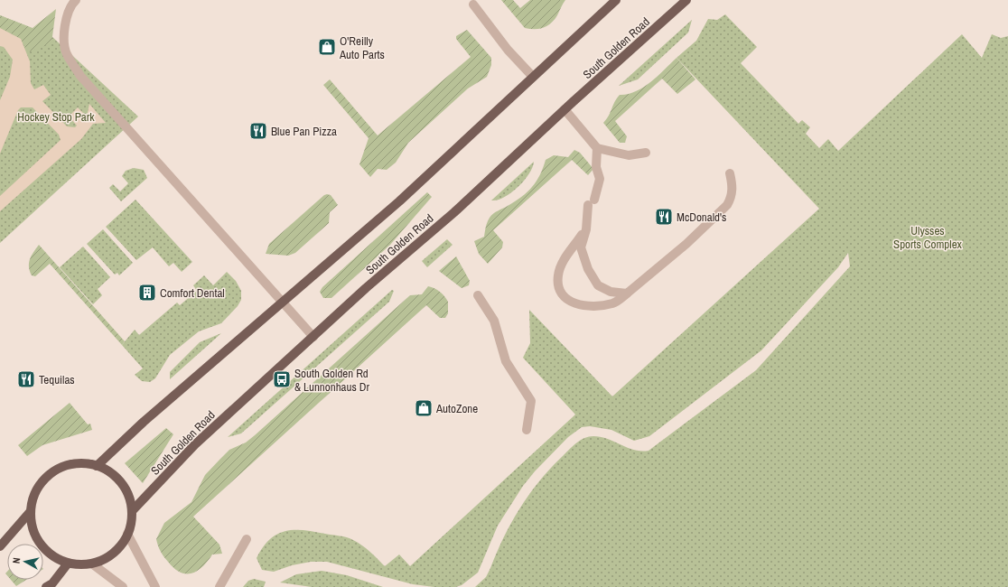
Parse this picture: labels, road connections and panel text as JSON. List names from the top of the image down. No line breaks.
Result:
{"streets":{"main road":["South Golden Road"]},"parks":["Hockey Stop Park","Ulysses Sports Complex"],"places":{"shop":["O'Reilly Auto Parts","AutoZone"],"restaurant":["Blue Pan Pizza","McDonald's","Tequilas"],"building":["Comfort Dental"],"bus stop":["South Golden Rd & Lunnonhaus Dr"]},"north":"left"}
